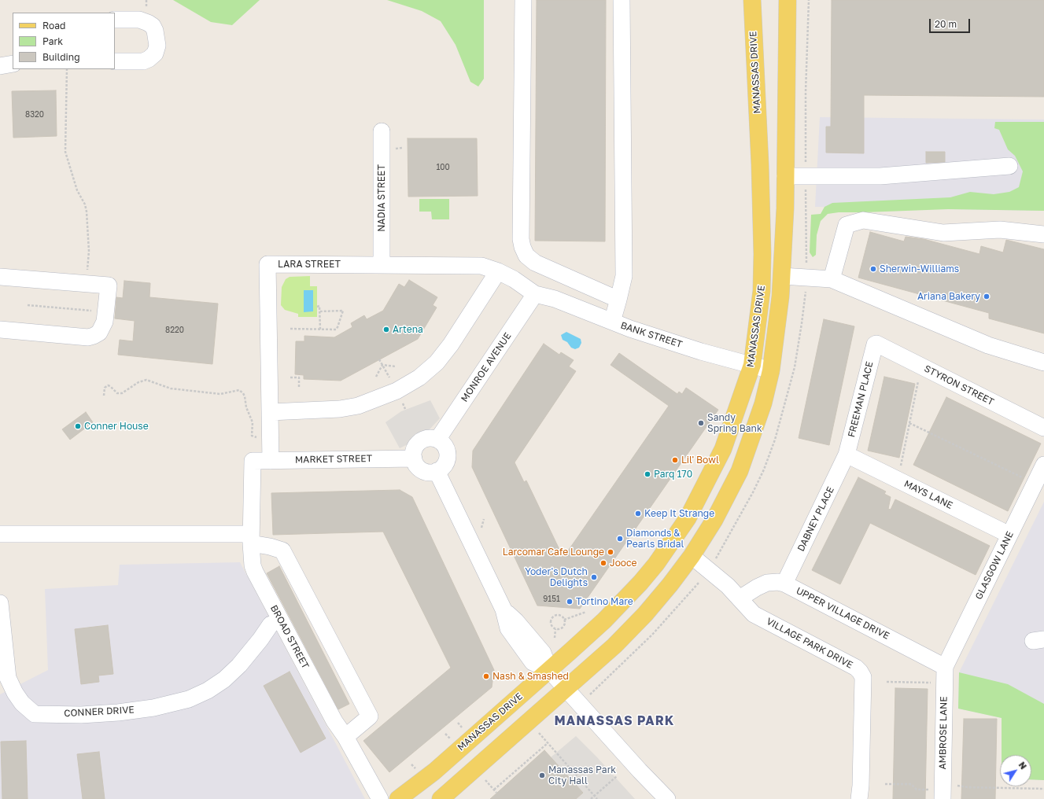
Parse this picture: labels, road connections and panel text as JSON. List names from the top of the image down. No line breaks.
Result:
{"streets":{"main road":["MANASSAS DRIVE"],"street":["NADIA STREET","LARA STREET","BANK STREET","MONROE AVENUE","STYRON STREET","FREEMAN PLACE","MARKET STREET","MAYS LANE","DABNEY PLACE","GLASGOW LANE","UPPER VILLAGE DRIVE","BROAD STREET","VILLAGE PARK DRIVE","CONNER DRIVE","AMBROSE LANE"]},"crossings":[["MANASSAS DRIVE","BANK STREET"],["MANASSAS DRIVE","VILLAGE PARK DRIVE"],["NADIA STREET","LARA STREET"],["LARA STREET","BANK STREET"],["LARA STREET","MONROE AVENUE"],["LARA STREET","MARKET STREET"],["BANK STREET","MONROE AVENUE"],["MONROE AVENUE","MARKET STREET"],["STYRON STREET","FREEMAN PLACE"],["FREEMAN PLACE","MAYS LANE"],["FREEMAN PLACE","DABNEY PLACE"],["MARKET STREET","BROAD STREET"],["MAYS LANE","DABNEY PLACE"],["MAYS LANE","GLASGOW LANE"],["DABNEY PLACE","UPPER VILLAGE DRIVE"],["GLASGOW LANE","UPPER VILLAGE DRIVE"],["GLASGOW LANE","AMBROSE LANE"],["UPPER VILLAGE DRIVE","VILLAGE PARK DRIVE"],["UPPER VILLAGE DRIVE","AMBROSE LANE"]],"districts":["MANASSAS PARK"],"places":["Sherwin-Williams","Ariana Bakery","Artena","Sandy Spring Bank","Conner House","Lil' Bowl","Parq 170","Keep It Strange","Diamonds & Pearls Bridal","Larcomar Cafe Lounge","Jooce","Yoder's Dutch Delights","Tortino Mare","Nash & Smashed","Manassas Park City Hall"],"house_numbers":["8320","100","8220","9151"],"legend":["Road","Park","Building"],"scale_bar":"20 m","north":"top right"}
